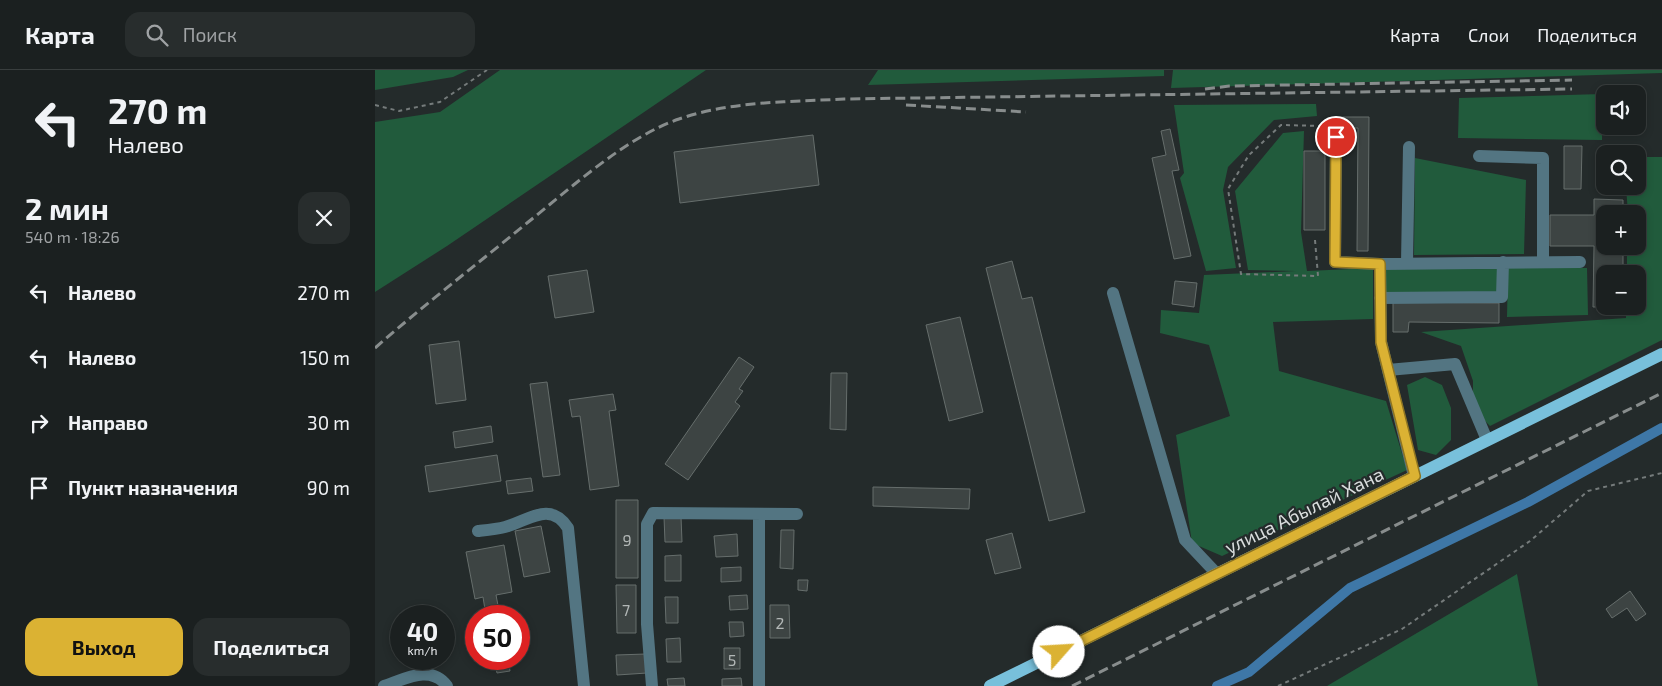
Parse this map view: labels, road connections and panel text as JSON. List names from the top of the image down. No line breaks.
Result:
{"streets":{"main road":["улица Абылай Хана"]},"house_numbers":["9","7","2","5"],"page":{"header":"Карта","search":"Поиск","nav":["Карта","Слои","Поделиться"],"turn":["270 m","Налево"],"map_buttons":["+","−"],"heading":["2 мин","540 m · 18:26"],"list":[{"name":"Налево","value":"270 m"},{"name":"Налево","value":"150 m"},{"name":"Направо","value":"30 m"},{"name":"Пункт назначения","value":"90 m"}],"speed":"40 km/h","limit":"50","buttons":["Выход","Поделиться"]}}
